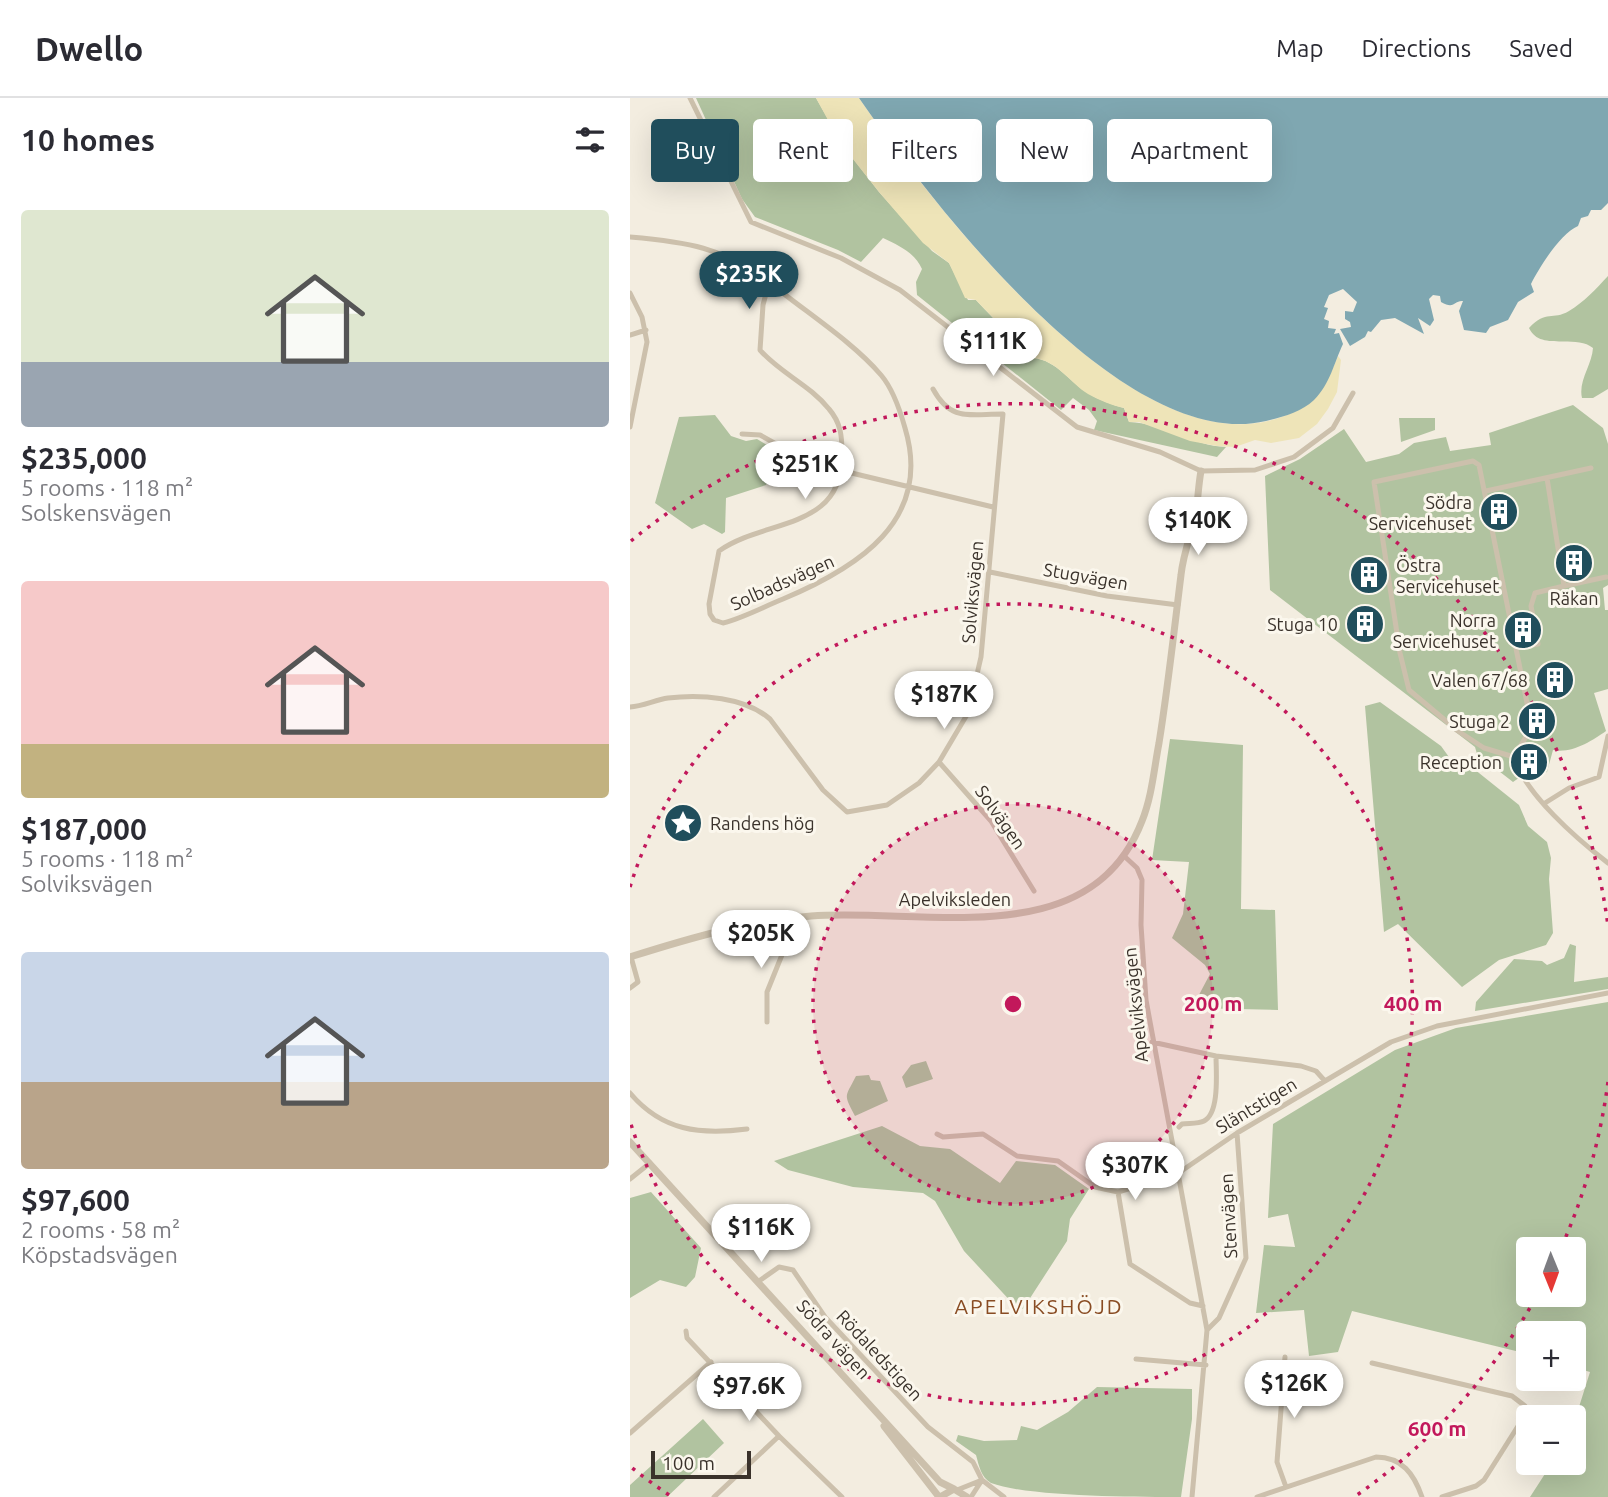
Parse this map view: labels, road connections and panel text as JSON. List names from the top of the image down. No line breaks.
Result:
{"streets":{"street":["Stugvägen","Solbadsvägen","Solviksvägen","Solvägen","Apelviksleden","Apelviksvägen","Släntstigen","Stenvägen","Södra vägen","Rödaledstigen"]},"crossings":[["Stugvägen","Solviksvägen"],["Stugvägen","Apelviksleden"],["Solviksvägen","Solvägen"],["Apelviksleden","Apelviksvägen"],["Apelviksvägen","Släntstigen"],["Apelviksvägen","Stenvägen"],["Släntstigen","Stenvägen"],["Södra vägen","Rödaledstigen"]],"districts":["APELVIKSHÖJD"],"places":{"building":["Södra Servicehuset","Räkan","Östra Servicehuset","Stuga 10","Norra Servicehuset","Valen 67/68","Stuga 2","Reception"],"place":["Randens hög"]},"scale_bar":"100 m","north":"bottom","page":{"header":"Dwello","nav":["Map","Directions","Saved"],"heading":"10 homes","chip":["Buy","Rent","Filters","New","Apartment"],"list":[{"name":"$235,000","note":"5 rooms · 118 m² · Solskensvägen"},{"name":"$187,000","note":"5 rooms · 118 m² · Solviksvägen"},{"name":"$97,600","note":"2 rooms · 58 m² · Köpstadsvägen"}],"price":["$235K","$111K","$251K","$140K","$187K","$205K","$307K","$116K","$126K","$97.6K"],"map_buttons":["+","−"],"scale":"100 m"},"rings":["200 m","400 m","600 m"]}
